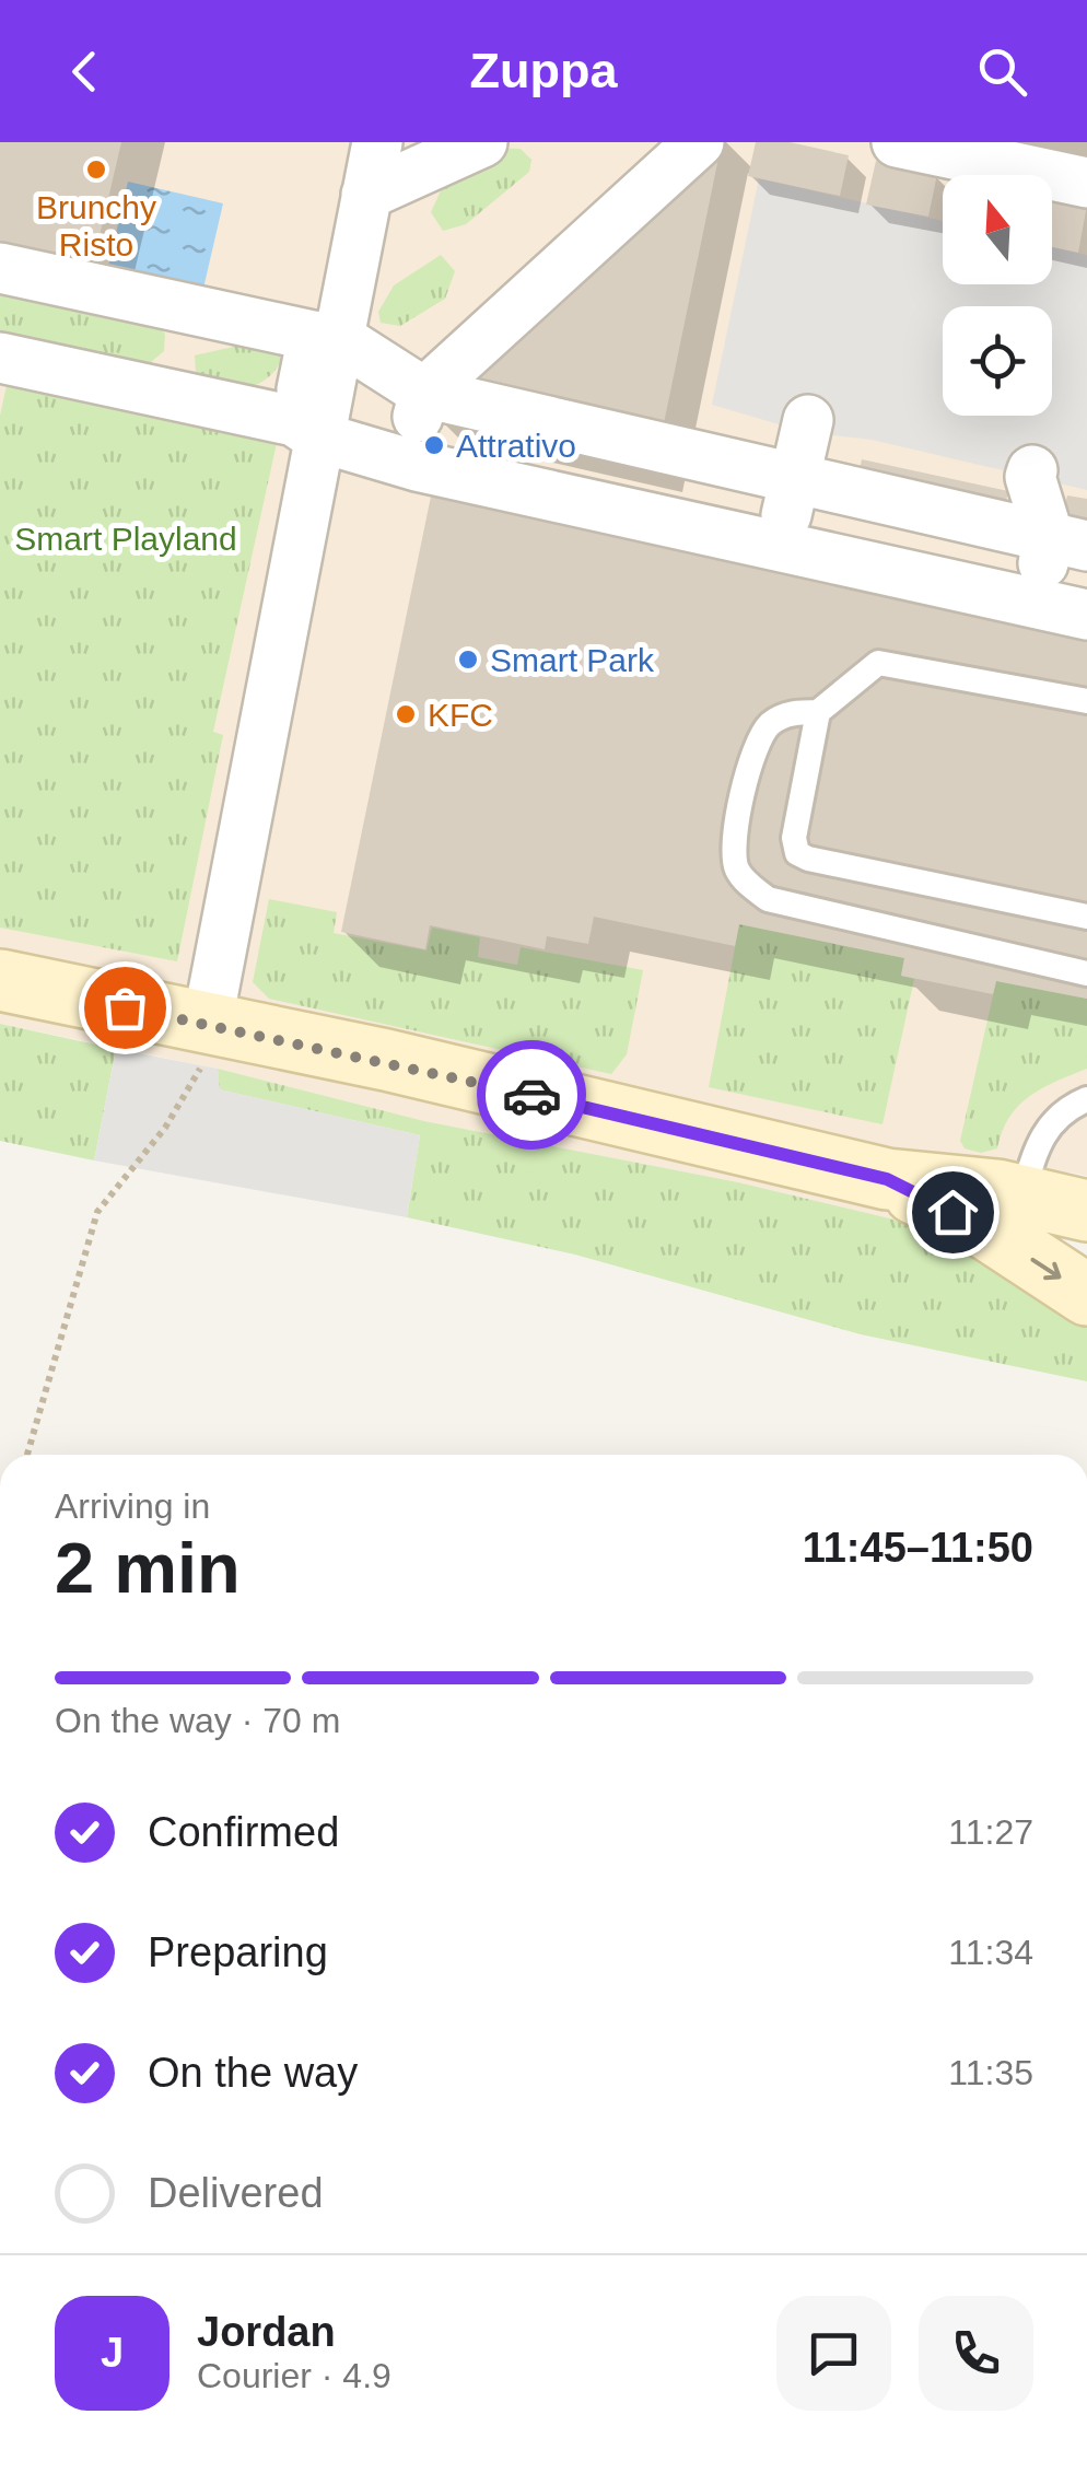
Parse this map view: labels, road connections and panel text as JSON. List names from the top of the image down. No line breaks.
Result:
{"parks":["Smart Playland"],"places":["Brunchy Risto","Attrativo","Smart Park","KFC"],"north":"top","page":{"header":"Zuppa","heading":["2 min","Arriving in","11:45–11:50"],"panel":["Jordan","Courier · 4.9"],"bar":"On the way · 70 m","list":[["Confirmed","11:27"],["Preparing","11:34"],["On the way","11:35"],"Delivered"],"round":"J"}}
